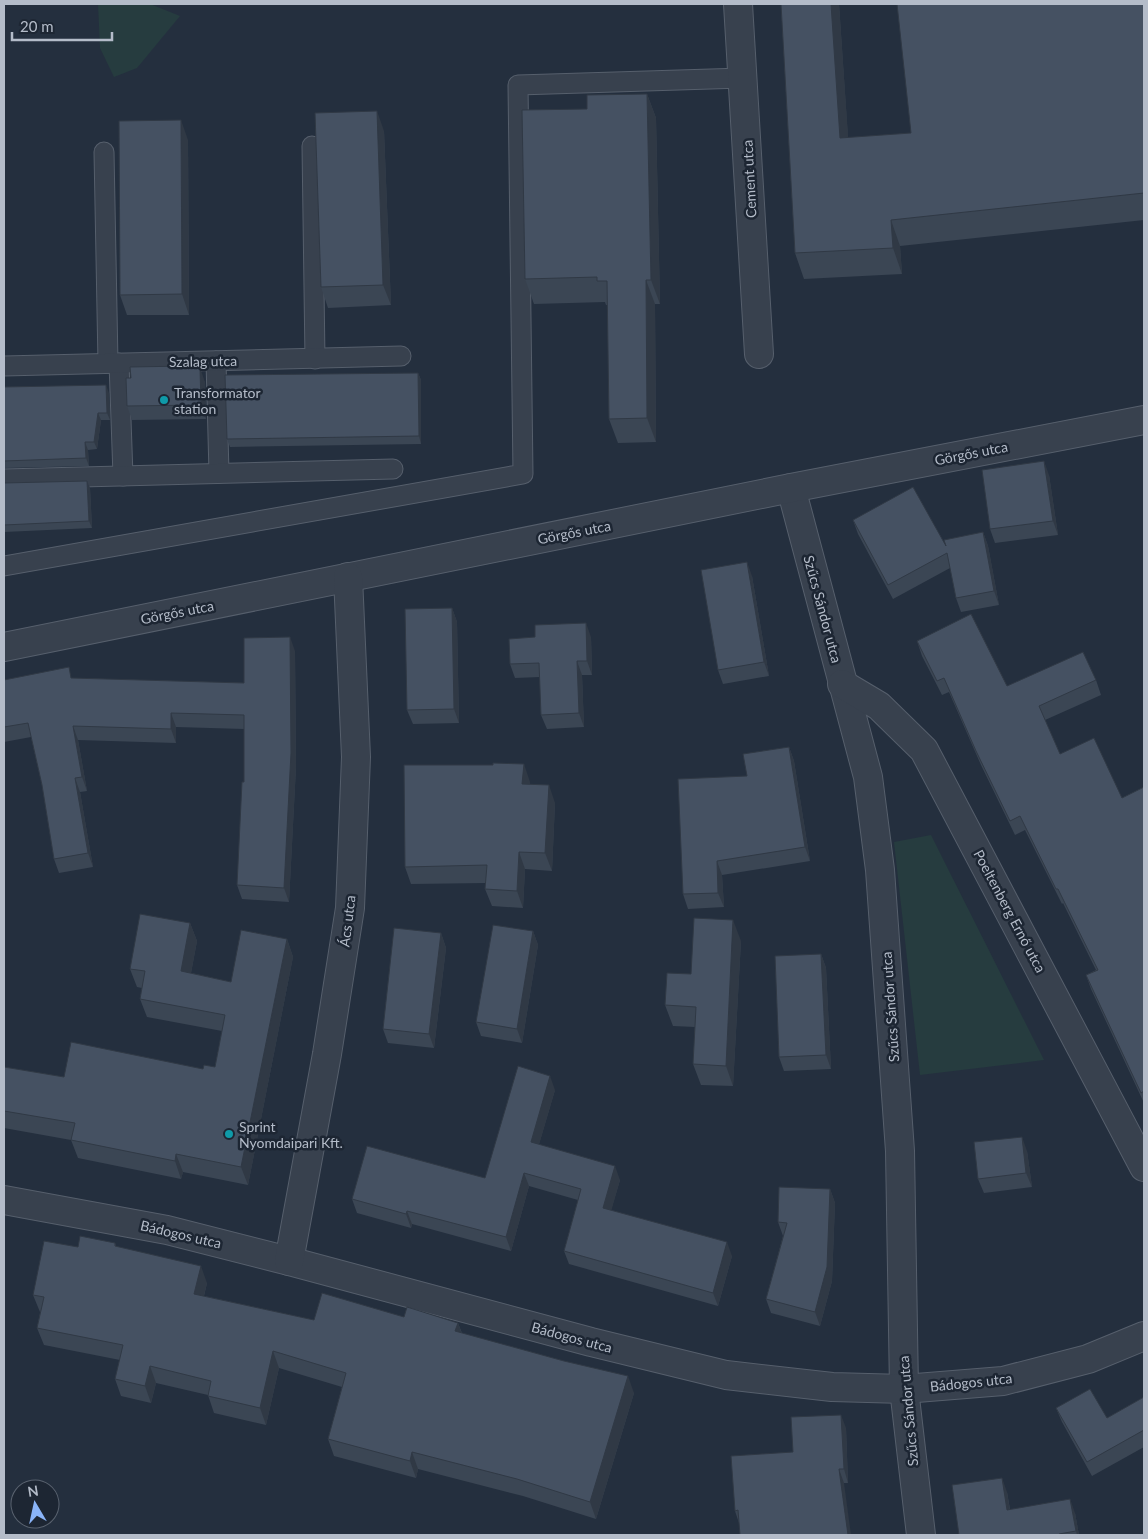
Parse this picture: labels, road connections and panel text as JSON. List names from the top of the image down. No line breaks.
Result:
{"streets":{"street":["Cement utca","Görgős utca","Szűcs Sándor utca","Poeltenberg Ernő utca","Ács utca","Bádogos utca"],"lane":["Szalag utca"]},"crossings":[["Görgős utca","Szűcs Sándor utca"],["Görgős utca","Ács utca"],["Szűcs Sándor utca","Poeltenberg Ernő utca"],["Szűcs Sándor utca","Bádogos utca"],["Ács utca","Bádogos utca"]],"places":["Transformator station","Sprint Nyomdaipari Kft."],"scale_bar":"20 m","north":"top"}
